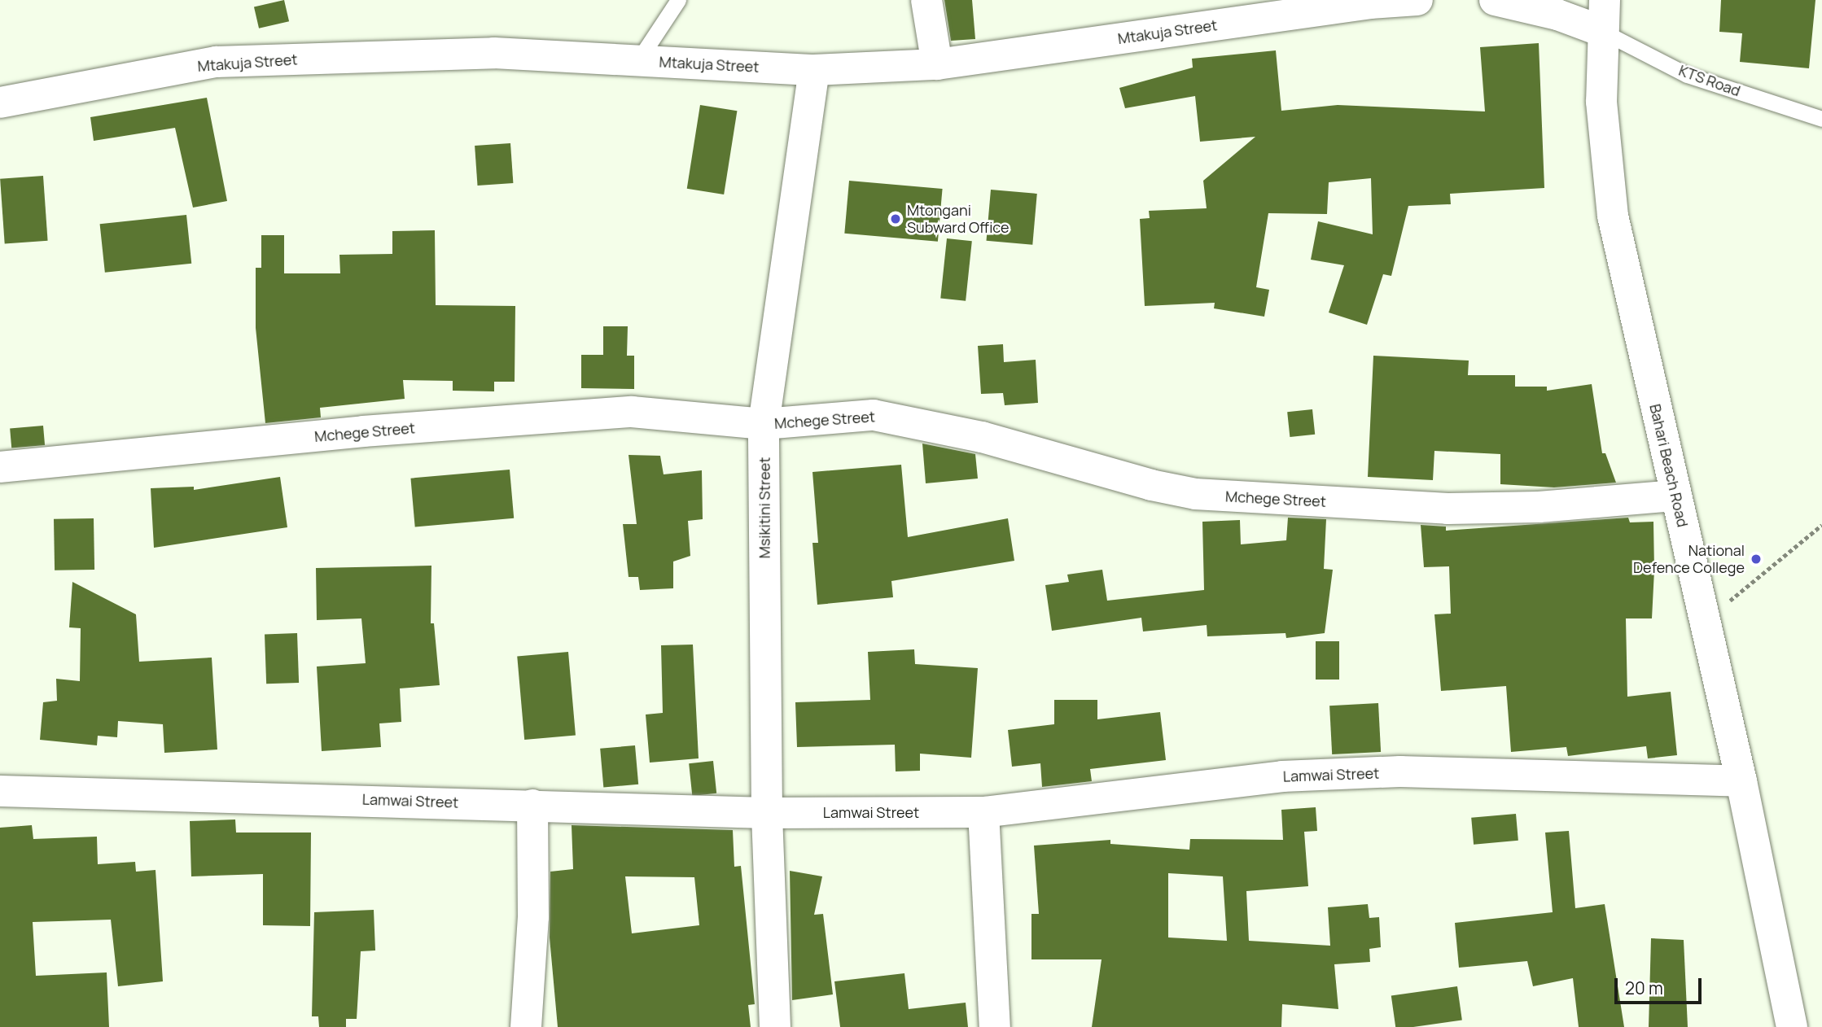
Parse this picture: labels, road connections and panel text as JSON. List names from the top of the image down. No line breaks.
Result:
{"streets":{"street":["Mtakuja Street","Mchege Street","Bahari Beach Road","Msikitini Street","Lamwai Street"],"lane":["KTS Road"]},"crossings":[["Mtakuja Street","Msikitini Street"],["KTS Road","Bahari Beach Road"],["Mchege Street","Bahari Beach Road"],["Mchege Street","Msikitini Street"],["Bahari Beach Road","Lamwai Street"],["Msikitini Street","Lamwai Street"]],"places":["Mtongani Subward Office","National Defence College"],"scale_bar":"20 m"}
